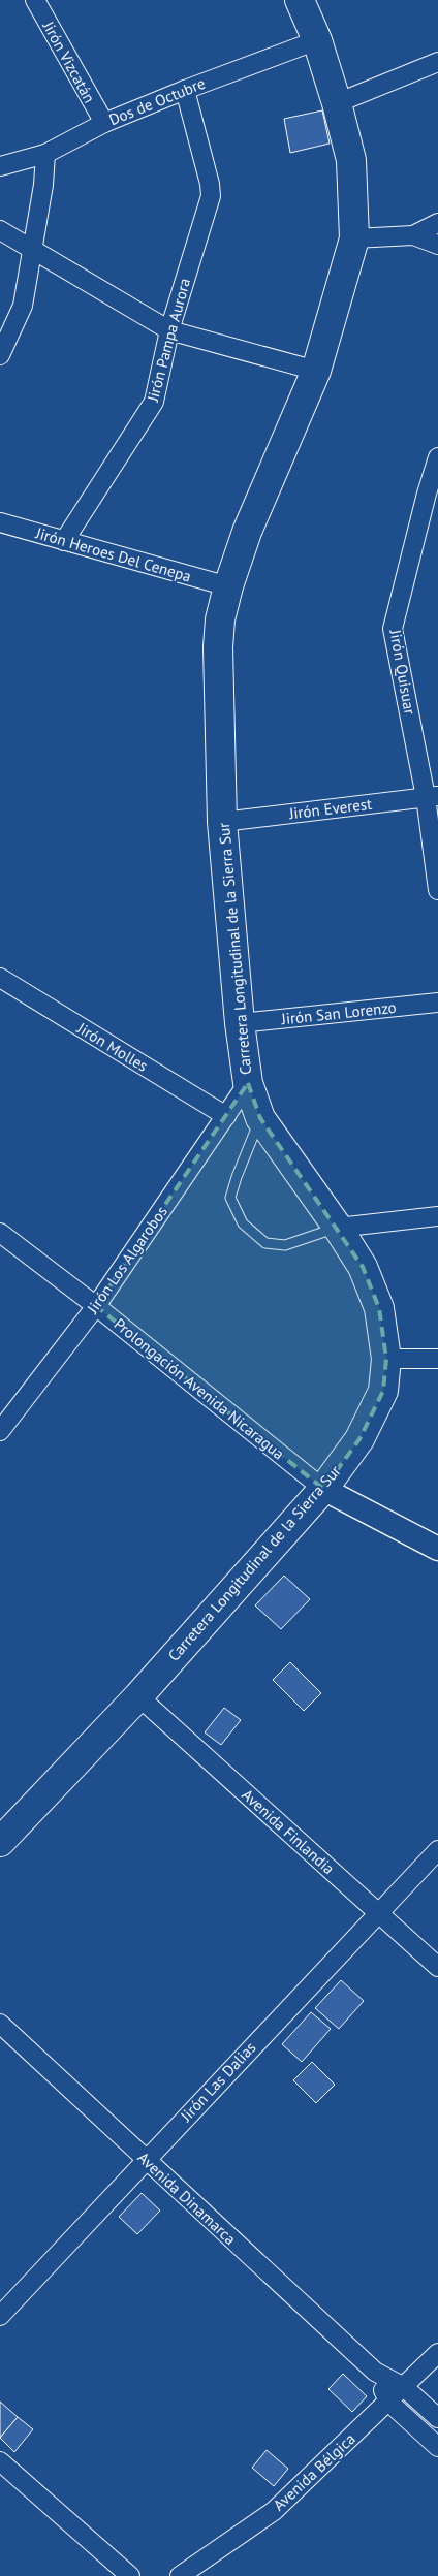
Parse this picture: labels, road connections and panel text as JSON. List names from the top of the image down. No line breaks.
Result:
{"streets":{"highway":["Carretera Longitudinal de la Sierra Sur"],"street":["Jirón Vizcatán","Dos de Octubre","Jirón Pampa Aurora","Jirón Heroes Del Cenepa","Jirón Quisuar","Jirón Everest","Jirón San Lorenzo","Jirón Molles","Jirón Los Algarobos","Prolongación Avenida Nicaragua","Avenida Finlandia","Jirón Las Dalias","Avenida Dinamarca","Avenida Bélgica"]},"crossings":[["Jirón Vizcatán","Dos de Octubre"],["Dos de Octubre","Jirón Pampa Aurora"],["Dos de Octubre","Carretera Longitudinal de la Sierra Sur"],["Jirón Pampa Aurora","Jirón Heroes Del Cenepa"],["Jirón Heroes Del Cenepa","Carretera Longitudinal de la Sierra Sur"],["Jirón Quisuar","Jirón Everest"],["Jirón Everest","Carretera Longitudinal de la Sierra Sur"],["Carretera Longitudinal de la Sierra Sur","Jirón San Lorenzo"],["Carretera Longitudinal de la Sierra Sur","Jirón Los Algarobos"],["Carretera Longitudinal de la Sierra Sur","Prolongación Avenida Nicaragua"],["Carretera Longitudinal de la Sierra Sur","Avenida Finlandia"],["Jirón Molles","Jirón Los Algarobos"],["Jirón Los Algarobos","Prolongación Avenida Nicaragua"],["Avenida Finlandia","Jirón Las Dalias"],["Jirón Las Dalias","Avenida Dinamarca"],["Avenida Dinamarca","Avenida Bélgica"]]}
